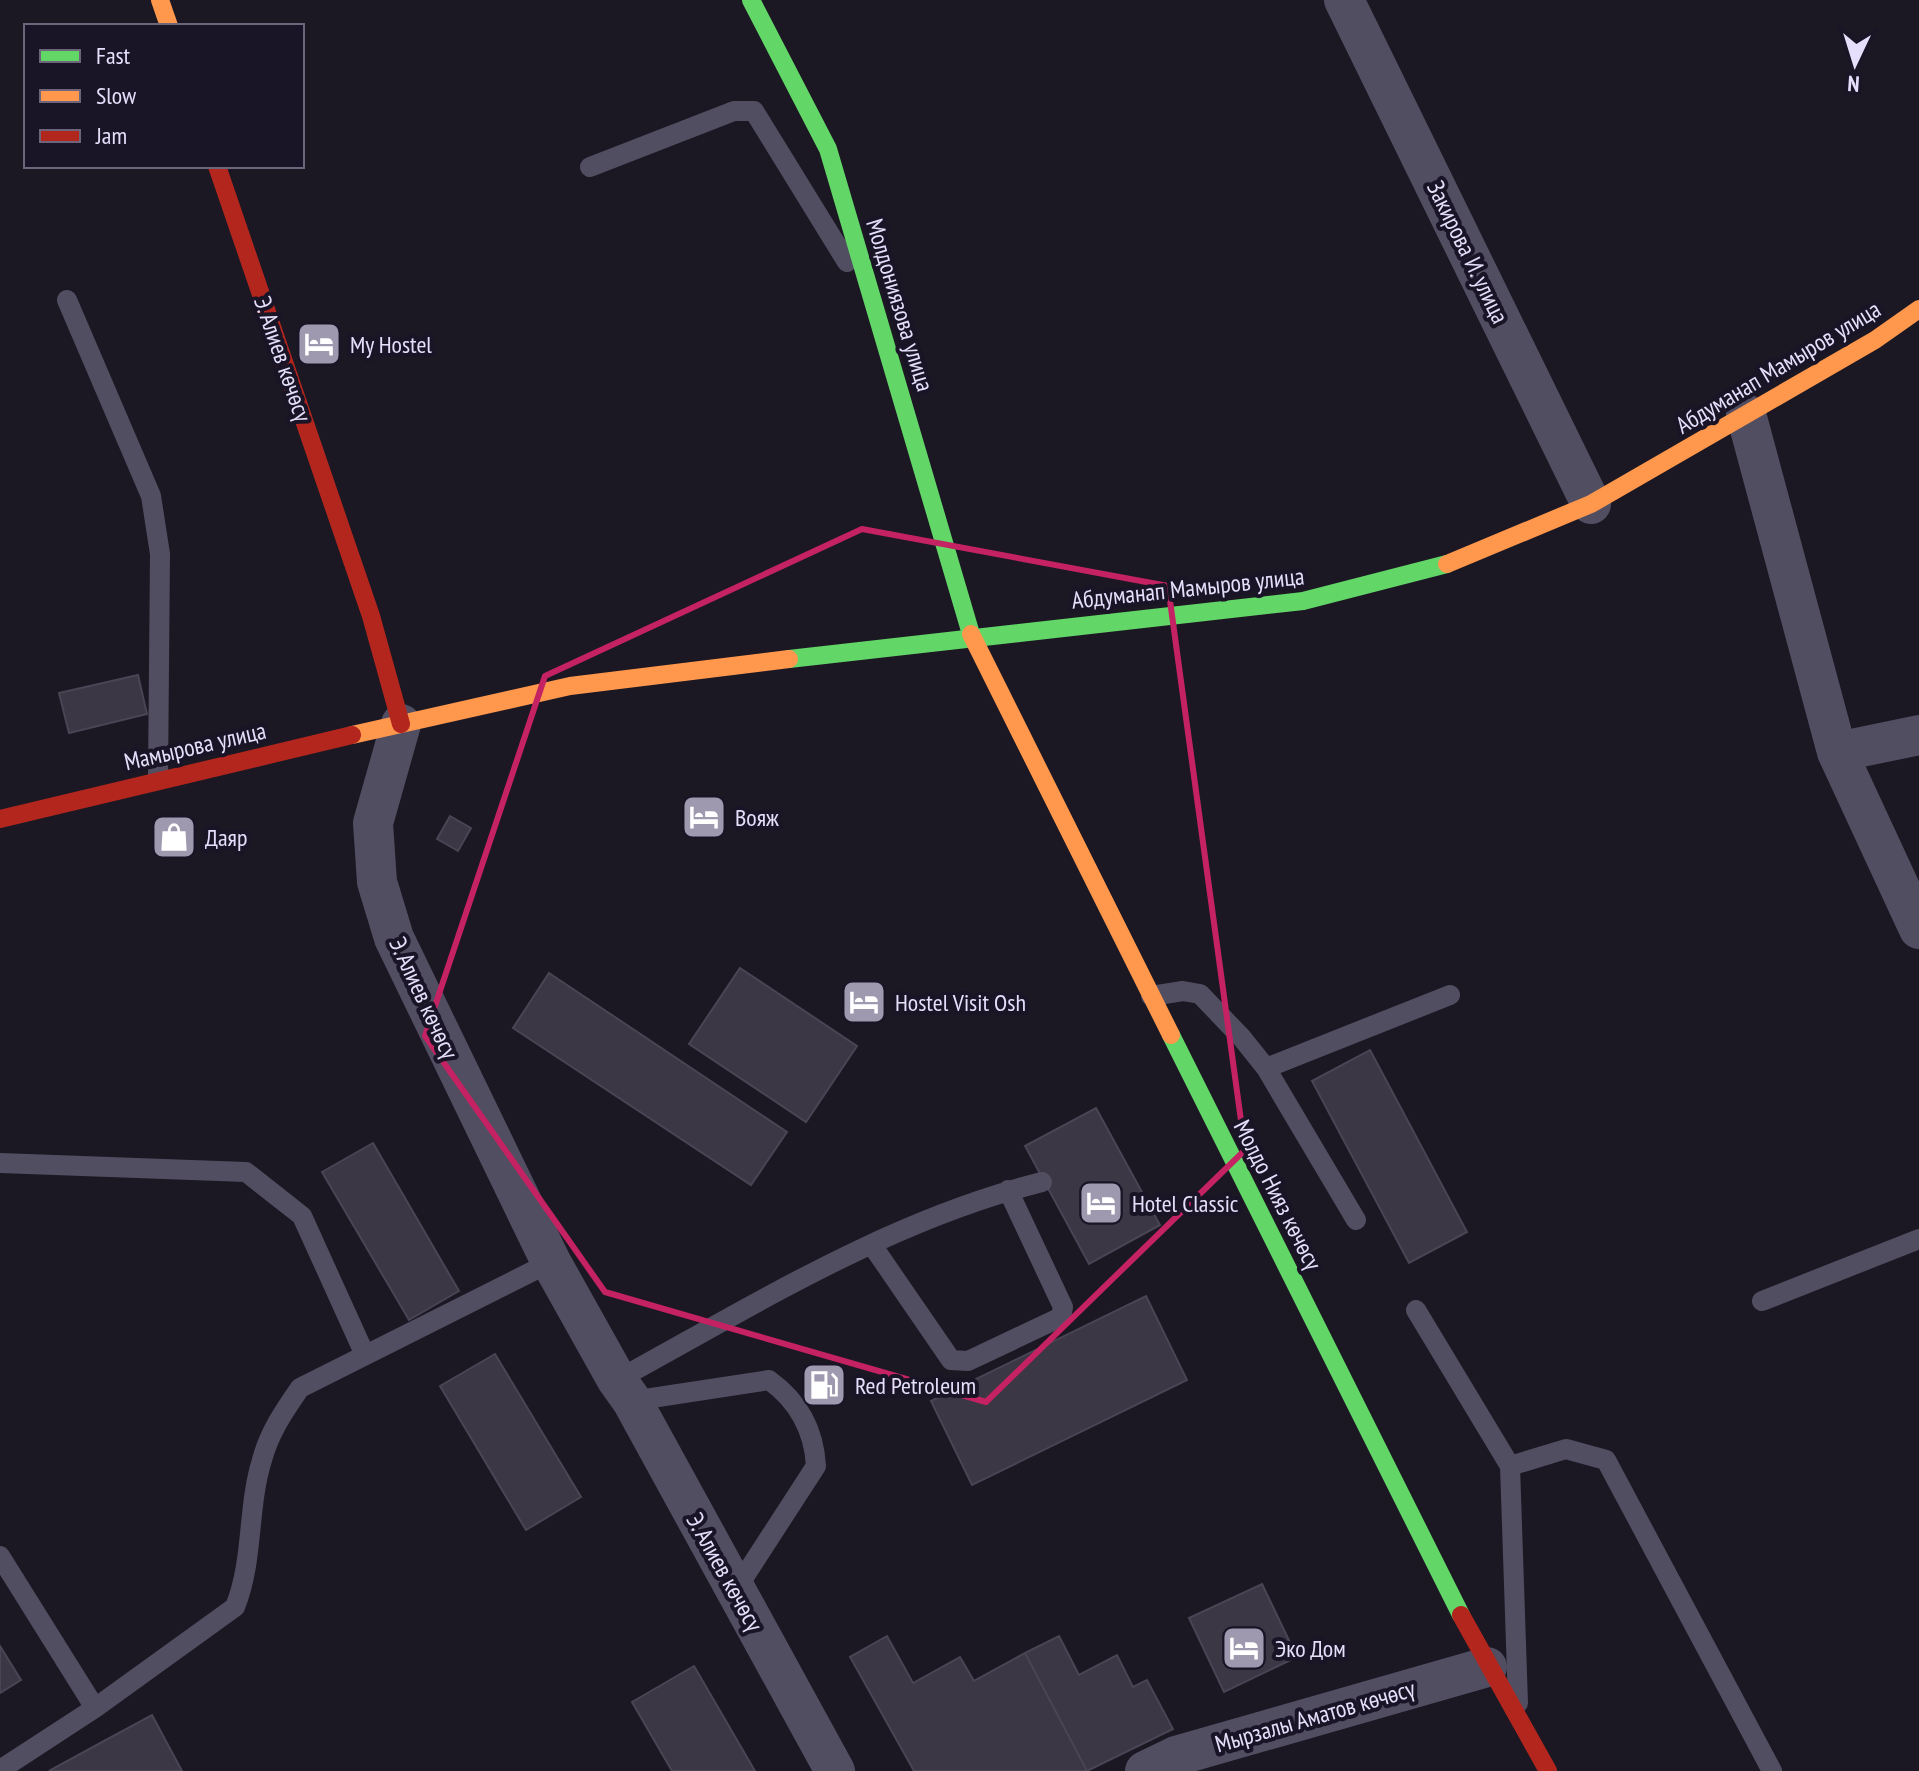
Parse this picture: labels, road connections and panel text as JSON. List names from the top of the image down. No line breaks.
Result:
{"streets":{"main road":["Молдониязова улица","Э. Алиев көчөсү","Абдуманап Мамыров улица","Мамырова улица","Молдо Нияз көчөсү"],"street":["Закирова И. улица","Мырзалы Аматов көчөсү"]},"crossings":[["Закирова И. улица","Абдуманап Мамыров улица"],["Молдониязова улица","Абдуманап Мамыров улица"],["Молдониязова улица","Молдо Нияз көчөсү"],["Э. Алиев көчөсү","Абдуманап Мамыров улица"],["Э. Алиев көчөсү","Мамырова улица"],["Абдуманап Мамыров улица","Мамырова улица"],["Абдуманап Мамыров улица","Молдо Нияз көчөсү"],["Молдо Нияз көчөсү","Мырзалы Аматов көчөсү"]],"places":{"hotel":["My Hostel","Вояж","Hostel Visit Osh","Hotel Classic","Эко Дом"],"shop":["Даяр"],"fuel station":["Red Petroleum"]},"legend":["Fast","Slow","Jam"],"north":"bottom"}
